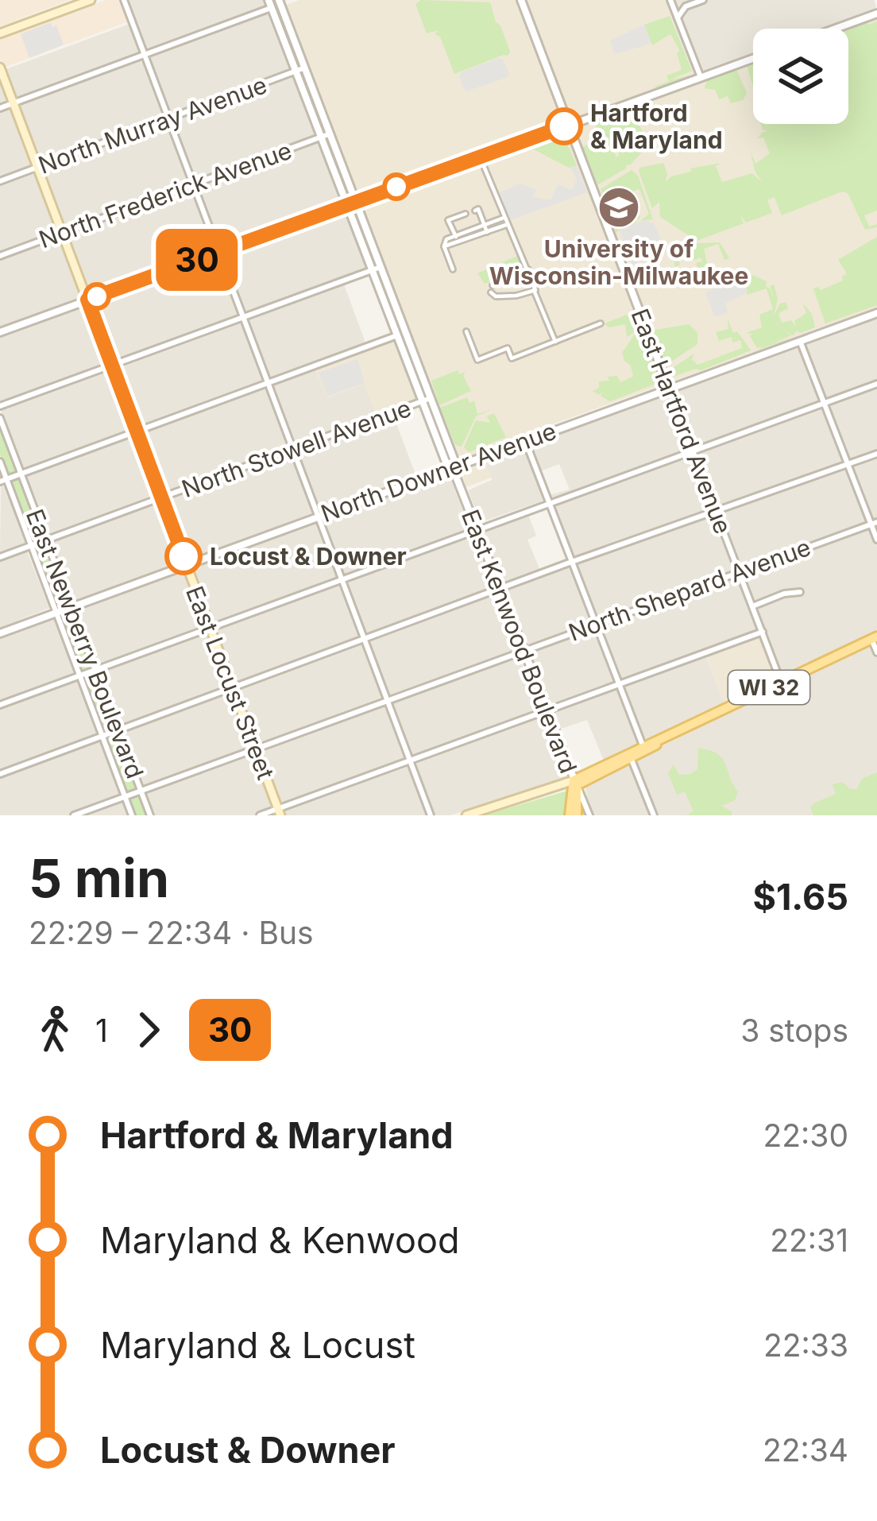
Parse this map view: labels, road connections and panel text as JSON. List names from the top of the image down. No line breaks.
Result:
{"streets":{"main road":["East Locust Street","WI 32"],"street":["North Murray Avenue","North Frederick Avenue","East Hartford Avenue","North Stowell Avenue","North Downer Avenue","North Shepard Avenue","East Kenwood Boulevard","East Newberry Boulevard"]},"crossings":[["North Murray Avenue","East Kenwood Boulevard"],["North Murray Avenue","East Locust Street"],["North Frederick Avenue","East Kenwood Boulevard"],["North Frederick Avenue","East Locust Street"],["East Hartford Avenue","North Downer Avenue"],["East Hartford Avenue","North Shepard Avenue"],["East Hartford Avenue","WI 32"],["North Stowell Avenue","East Kenwood Boulevard"],["North Stowell Avenue","East Newberry Boulevard"],["North Stowell Avenue","East Locust Street"],["North Downer Avenue","East Kenwood Boulevard"],["North Downer Avenue","East Newberry Boulevard"],["North Downer Avenue","East Locust Street"],["North Shepard Avenue","East Kenwood Boulevard"],["North Shepard Avenue","East Newberry Boulevard"],["North Shepard Avenue","East Locust Street"],["East Kenwood Boulevard","WI 32"]],"places":{"other":["Hartford & Maryland","Locust & Downer"],"school or university":["University of Wisconsin-Milwaukee"]},"lines":["bus line 30"],"page":{"on_map":"30","heading":["5 min","22:29 – 22:34 · Bus","$1.65"],"legs":["1","30","3 stops"],"list":[{"name":"Hartford & Maryland","value":"22:30"},{"name":"Maryland & Kenwood","value":"22:31"},{"name":"Maryland & Locust","value":"22:33"},{"name":"Locust & Downer","value":"22:34"}]}}
